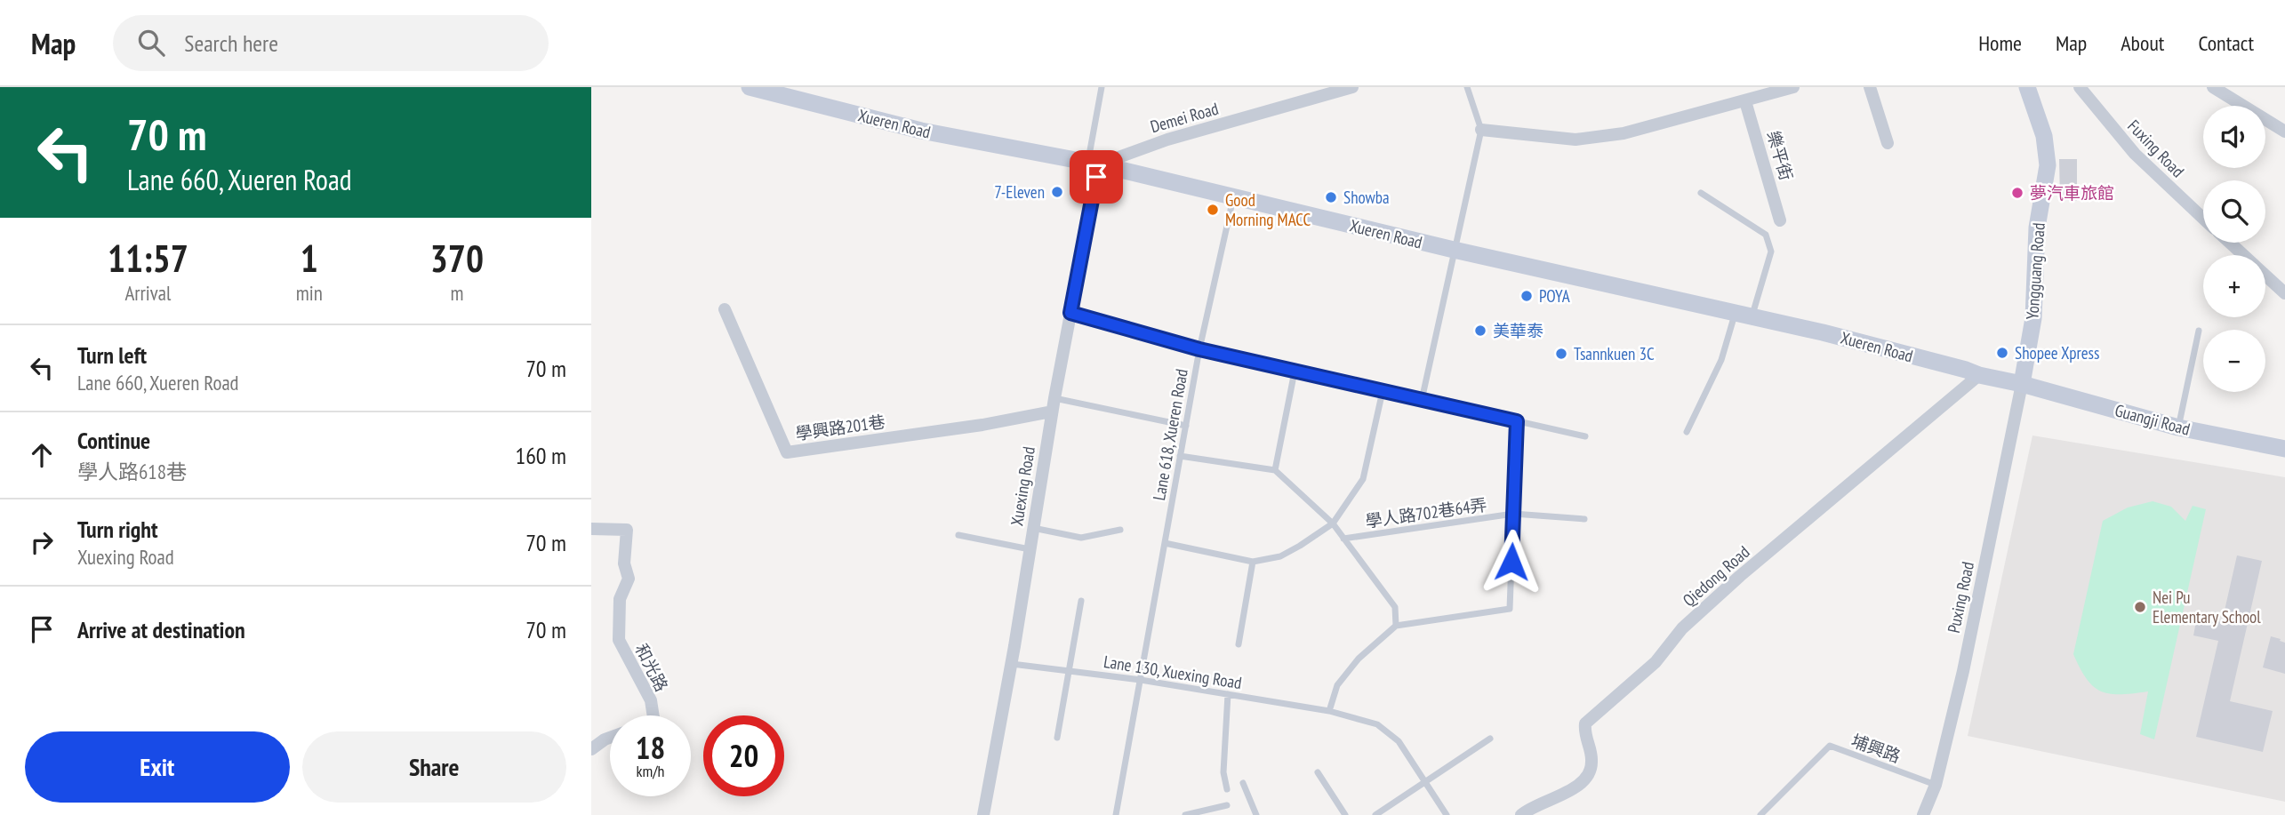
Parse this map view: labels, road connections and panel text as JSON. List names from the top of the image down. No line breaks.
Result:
{"streets":{"main road":["Xueren Road","Yongguang Road","Guangji Road"],"street":["Demei Road","Fuxing Road","樂平街","學興路201巷","Xuexing Road","Qiedong Road","Puxing Road","和光路"],"lane":["Lane 618, Xueren Road","學人路702巷64弄","Lane 130, Xuexing Road","埔興路"]},"crossings":[["Demei Road","Xueren Road"],["Demei Road","Xuexing Road"],["Xueren Road","Yongguang Road"],["Xueren Road","Guangji Road"],["Xueren Road","Lane 618, Xueren Road"],["Xueren Road","Xuexing Road"],["Xueren Road","Qiedong Road"],["Xueren Road","Puxing Road"],["Yongguang Road","Guangji Road"],["Yongguang Road","Puxing Road"],["Guangji Road","Puxing Road"],["學興路201巷","Xuexing Road"],["Lane 618, Xueren Road","Lane 130, Xuexing Road"],["Xuexing Road","Lane 130, Xuexing Road"],["Puxing Road","埔興路"]],"places":["7-Eleven","夢汽車旅館","Showba","Good Morning MACC","POYA","美華泰","Shopee Xpress","Tsannkuen 3C","Nei Pu Elementary School"],"page":{"header":"Map","search":"Search here","nav":["Home","Map","About","Contact"],"turn":["70 m","Lane 660, Xueren Road"],"map_buttons":["+","−"],"eta":["11:57","Arrival","1","min","370","m"],"list":[{"name":"Turn left","note":"Lane 660, Xueren Road","value":"70 m"},{"name":"Continue","note":"學人路618巷","value":"160 m"},{"name":"Turn right","note":"Xuexing Road","value":"70 m"},{"name":"Arrive at destination","value":"70 m"}],"speed":"18 km/h","limit":"20","buttons":["Exit","Share"]}}
